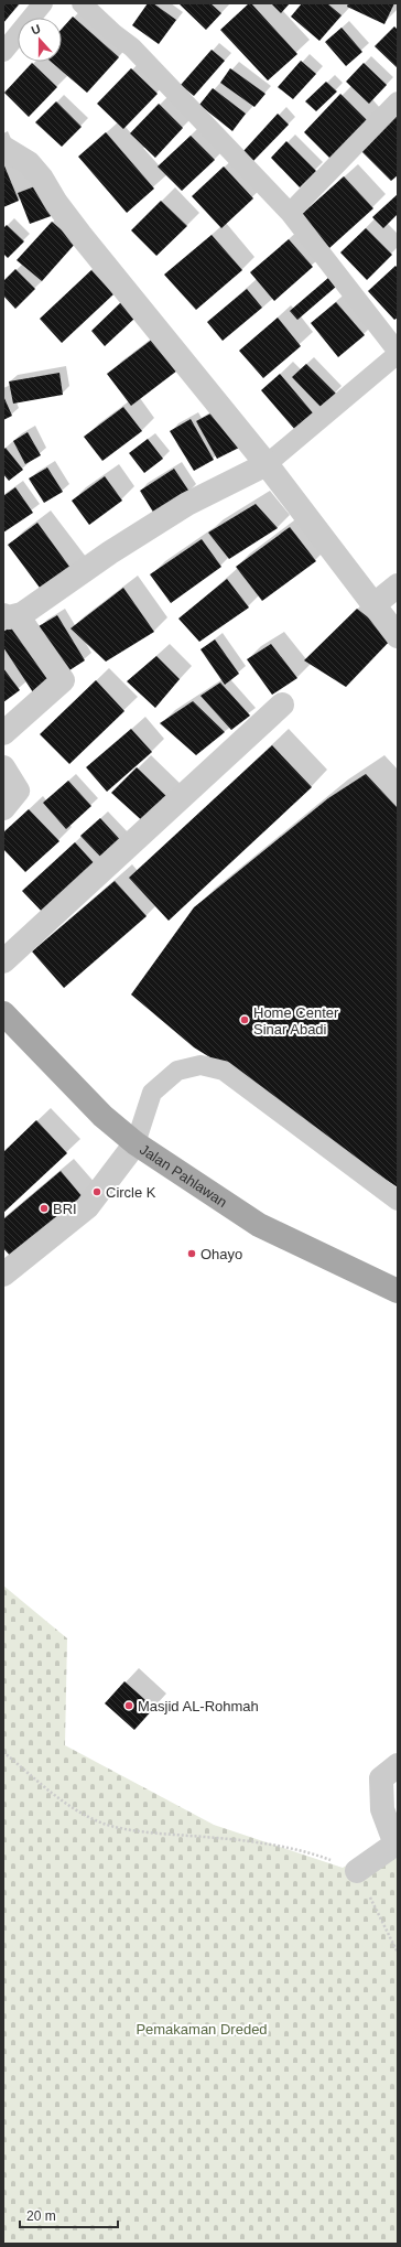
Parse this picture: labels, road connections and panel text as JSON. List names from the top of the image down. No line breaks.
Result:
{"streets":{"main road":["Jalan Pahlawan"]},"parks":["Pemakaman Dreded"],"places":["Home Center Sinar Abadi","Circle K","BRI","Ohayo","Masjid AL-Rohmah"],"scale_bar":"20 m","north":"top"}
